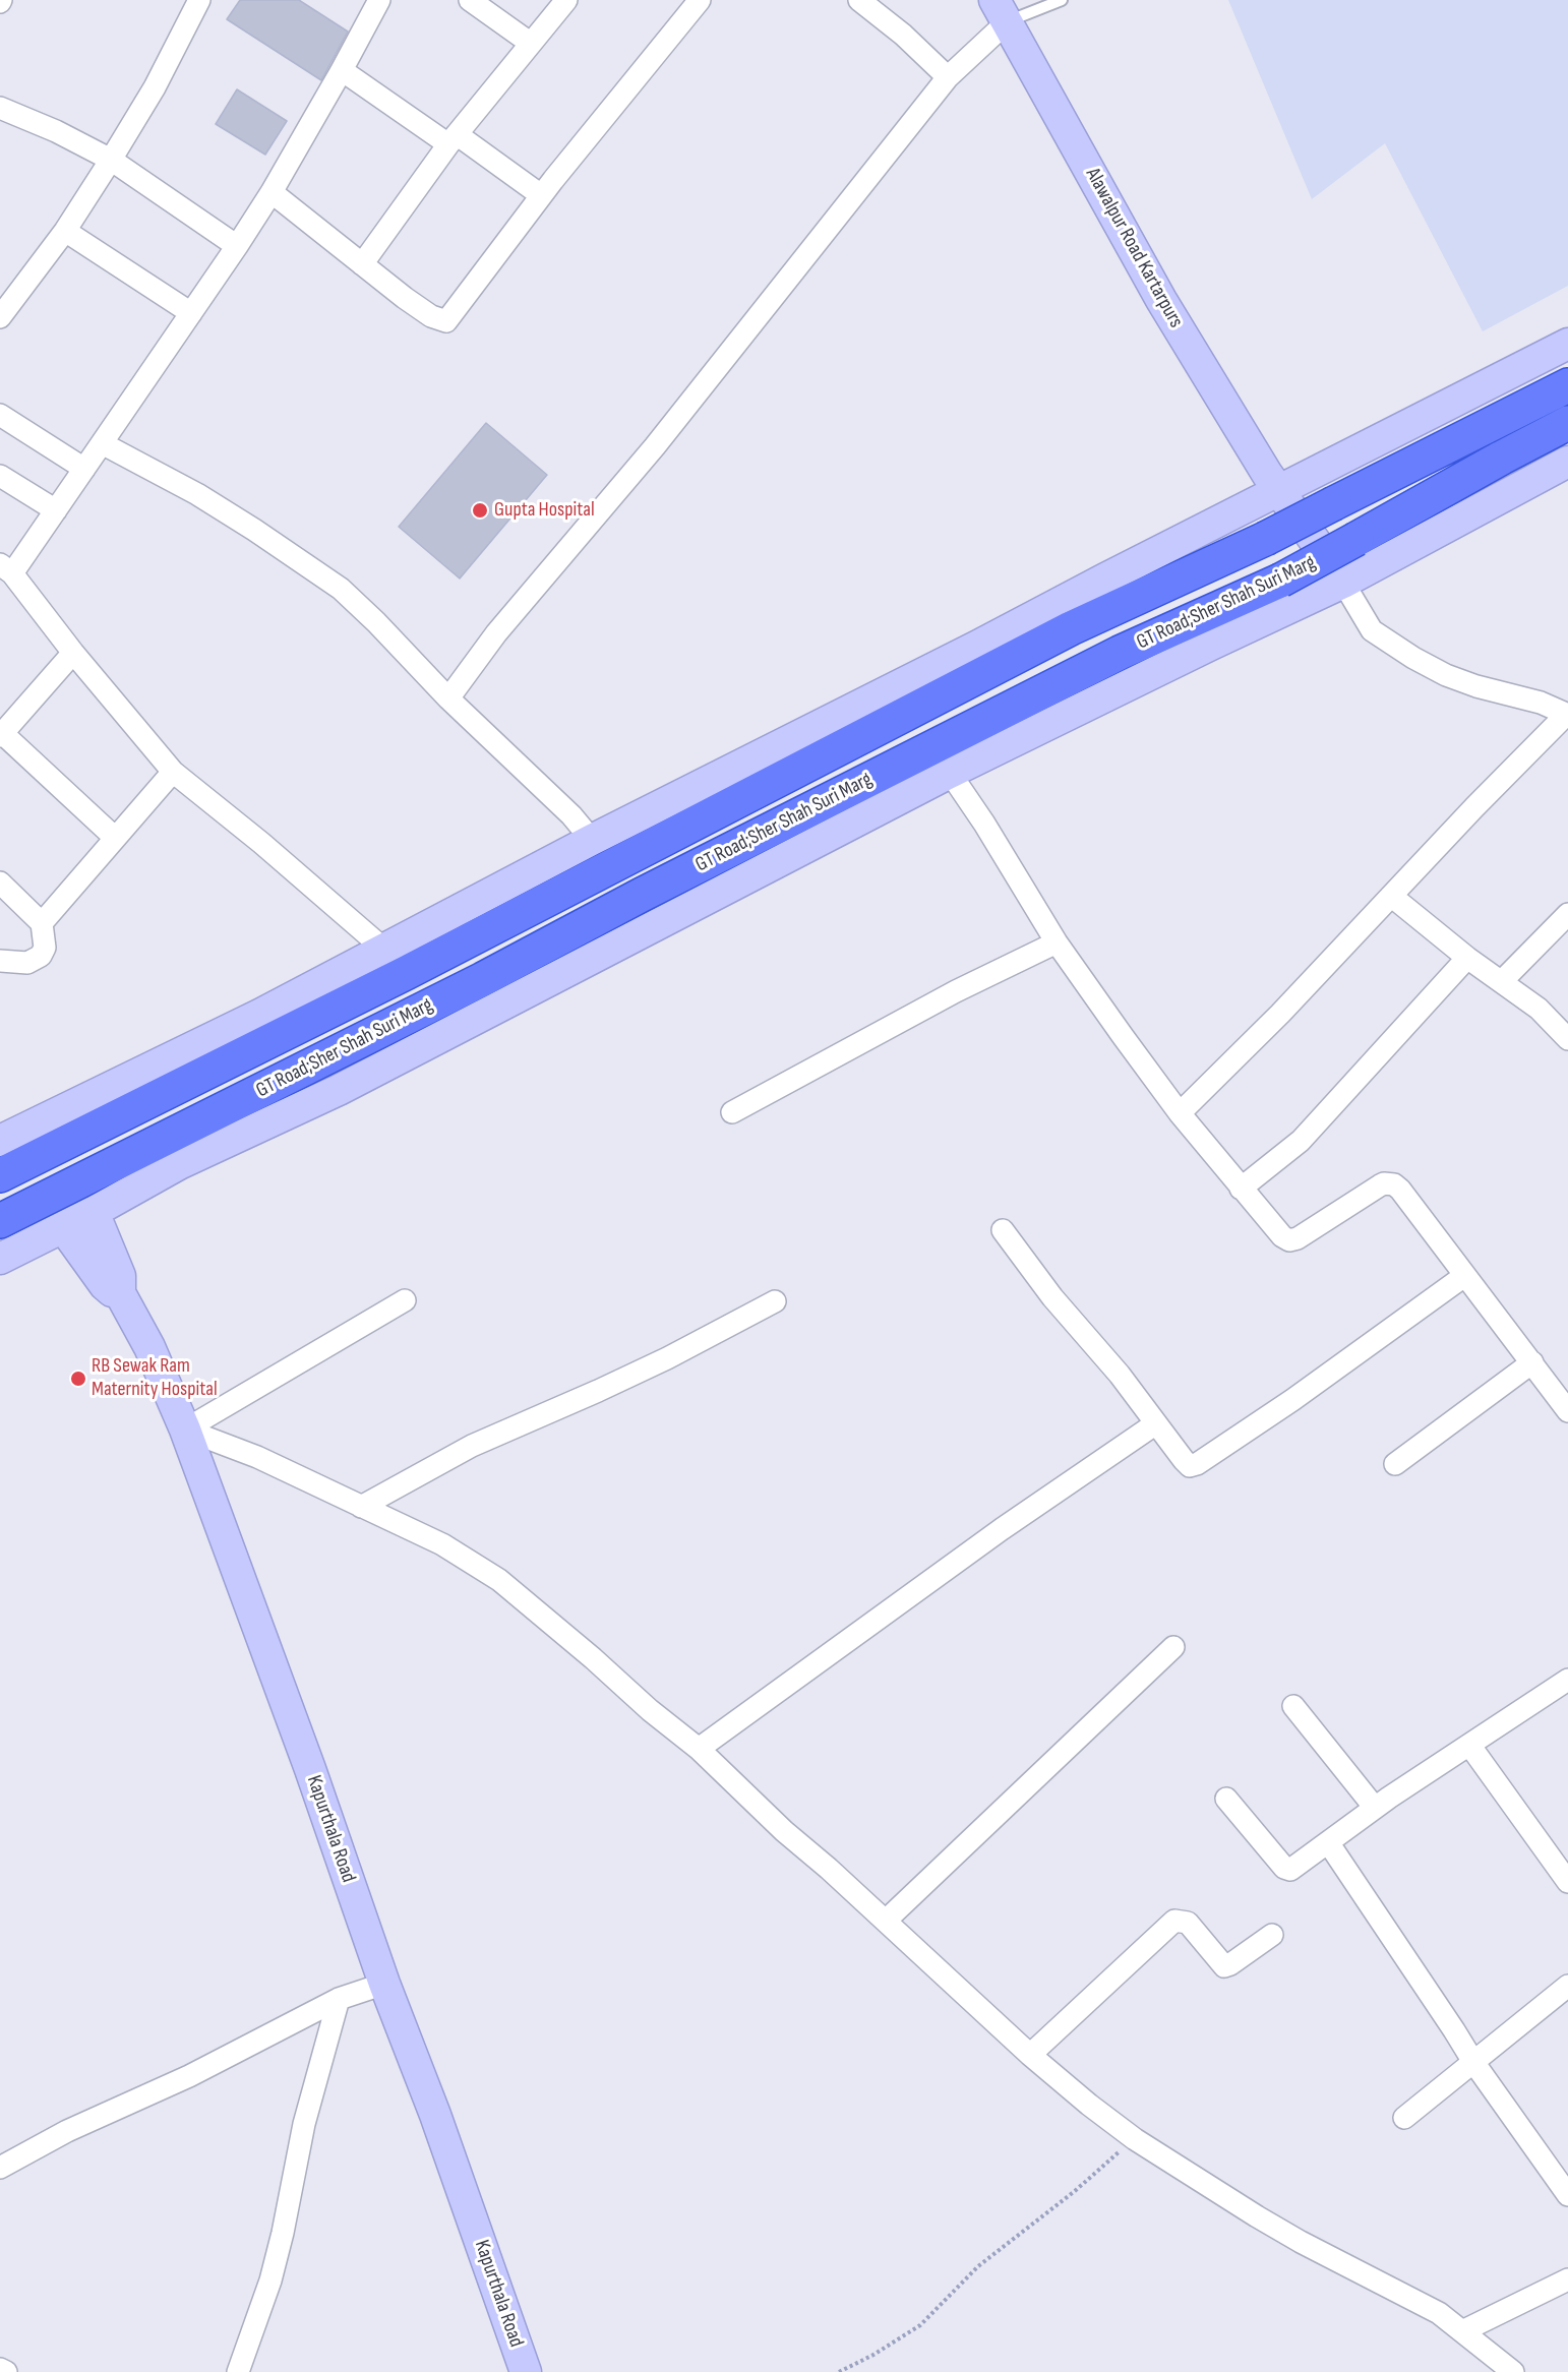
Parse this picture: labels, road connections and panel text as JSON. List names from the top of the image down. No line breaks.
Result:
{"streets":{"highway":["GT Road;Sher Shah Suri Marg"],"main road":["Alawalpur Road Kartarpurs","Kapurthala Road"]},"places":["Gupta Hospital","RB Sewak Ram Maternity Hospital"]}
